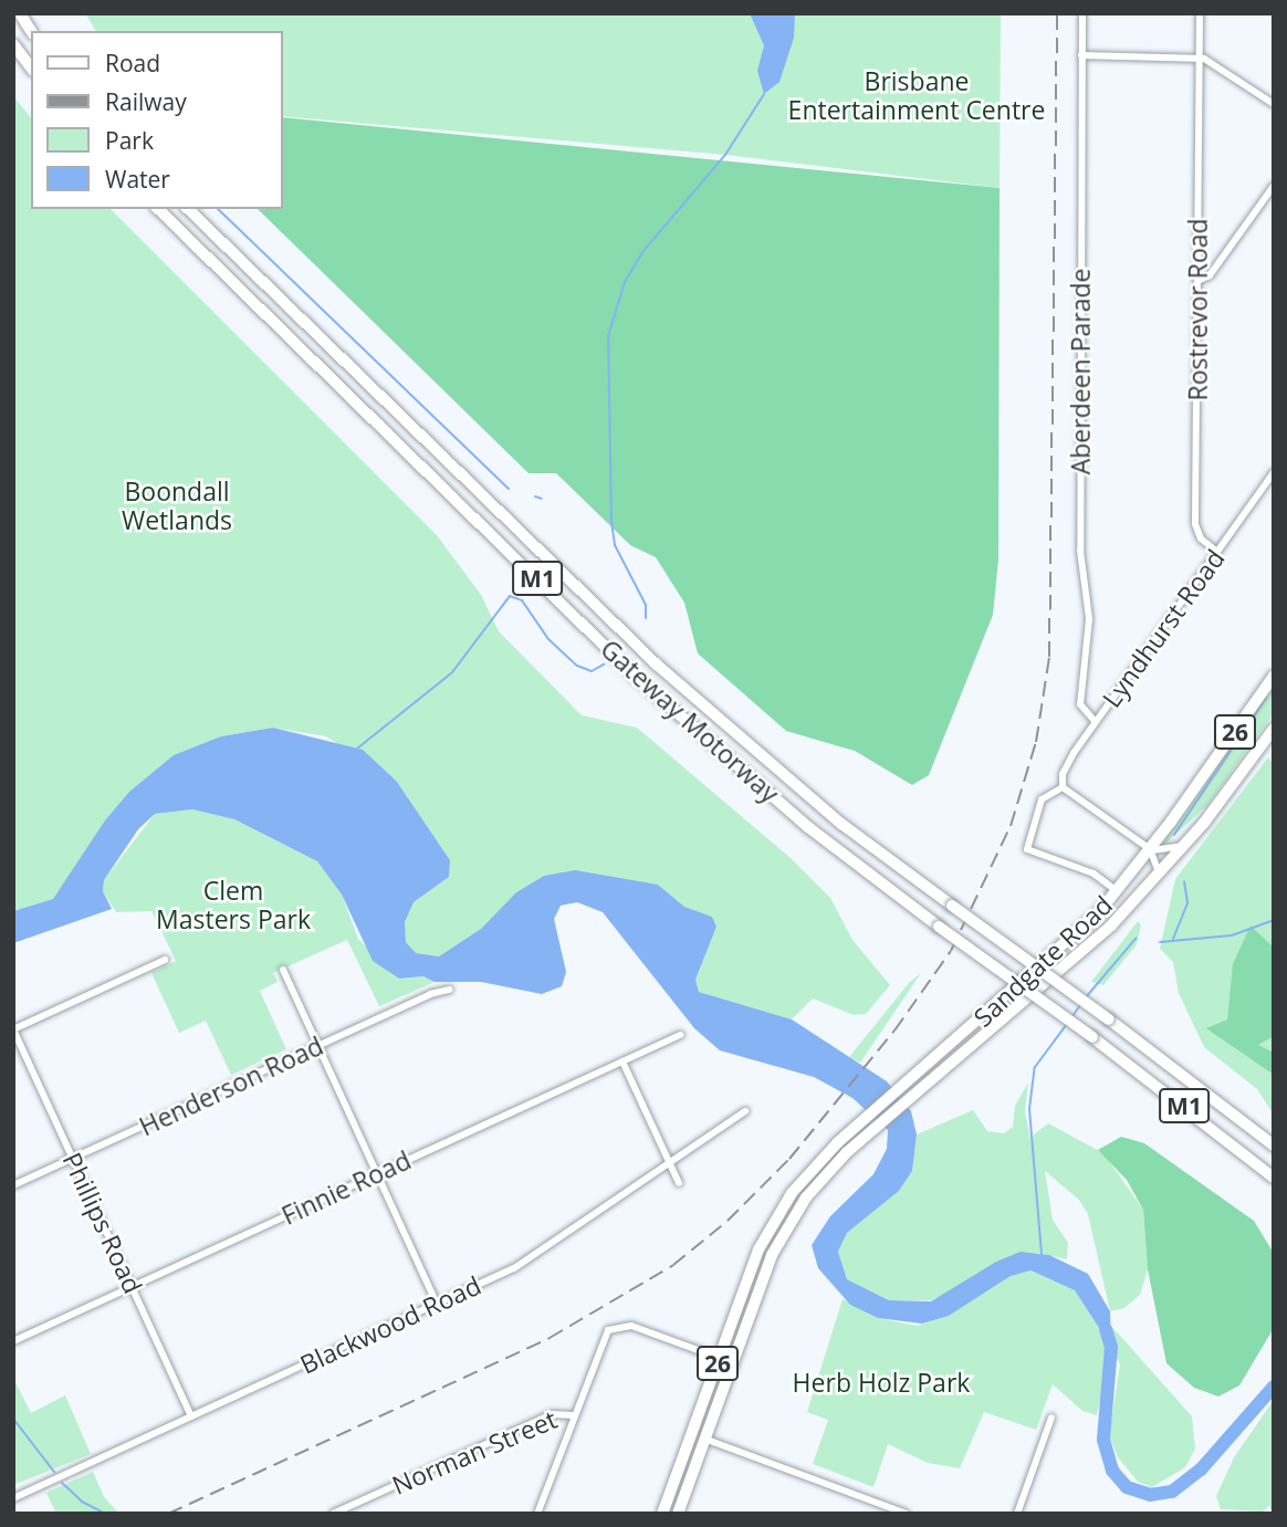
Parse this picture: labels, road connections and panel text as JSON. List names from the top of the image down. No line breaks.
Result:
{"streets":{"highway":["M1","Gateway Motorway","26","Sandgate Road"],"street":["Rostrevor Road","Aberdeen Parade","Lyndhurst Road","Henderson Road","Finnie Road","Phillips Road","Blackwood Road","Norman Street"]},"crossings":[["Rostrevor Road","Lyndhurst Road"],["Aberdeen Parade","Lyndhurst Road"],["26","Sandgate Road"],["Henderson Road","Phillips Road"],["Finnie Road","Phillips Road"],["Phillips Road","Blackwood Road"]],"parks":["Brisbane Entertainment Centre","Boondall Wetlands","Clem Masters Park","Herb Holz Park"],"legend":["Road","Railway","Park","Water"]}
